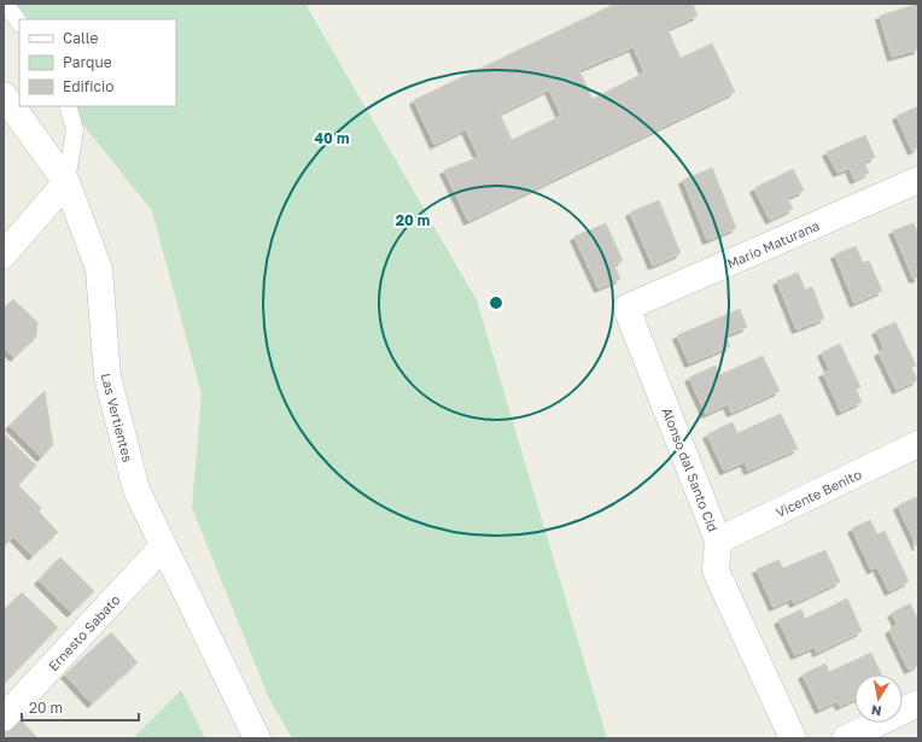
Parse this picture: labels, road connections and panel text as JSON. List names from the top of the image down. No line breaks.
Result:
{"streets":{"street":["Mario Maturana","Las Vertientes","Alonso dal Santo Cid","Vicente Benito","Ernesto Sabato"]},"crossings":[["Mario Maturana","Alonso dal Santo Cid"],["Las Vertientes","Ernesto Sabato"],["Alonso dal Santo Cid","Vicente Benito"]],"legend":["Calle","Parque","Edificio"],"scale_bar":"20 m","north":"bottom","rings":["40 m","20 m"]}
